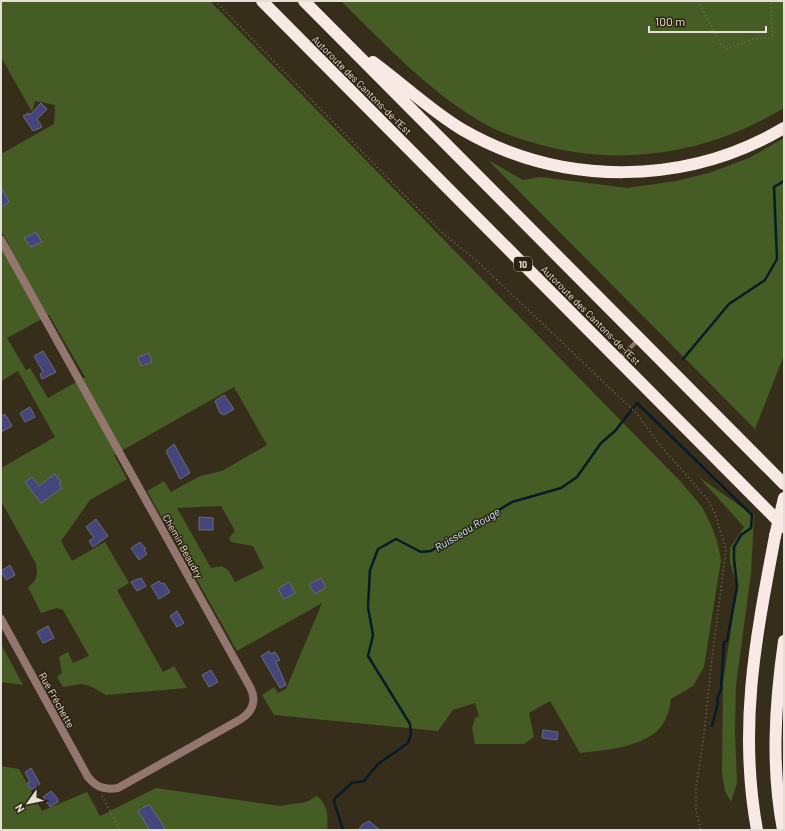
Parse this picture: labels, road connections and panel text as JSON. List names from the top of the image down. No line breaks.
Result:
{"streets":{"highway":["Autoroute des Cantons-de-l'Est","10"],"street":["Chemin Beaudry","Rue Fréchette"]},"crossings":[["Chemin Beaudry","Rue Fréchette"]],"water":["Ruisseau Rouge"],"scale_bar":"100 m","north":"bottom left"}
